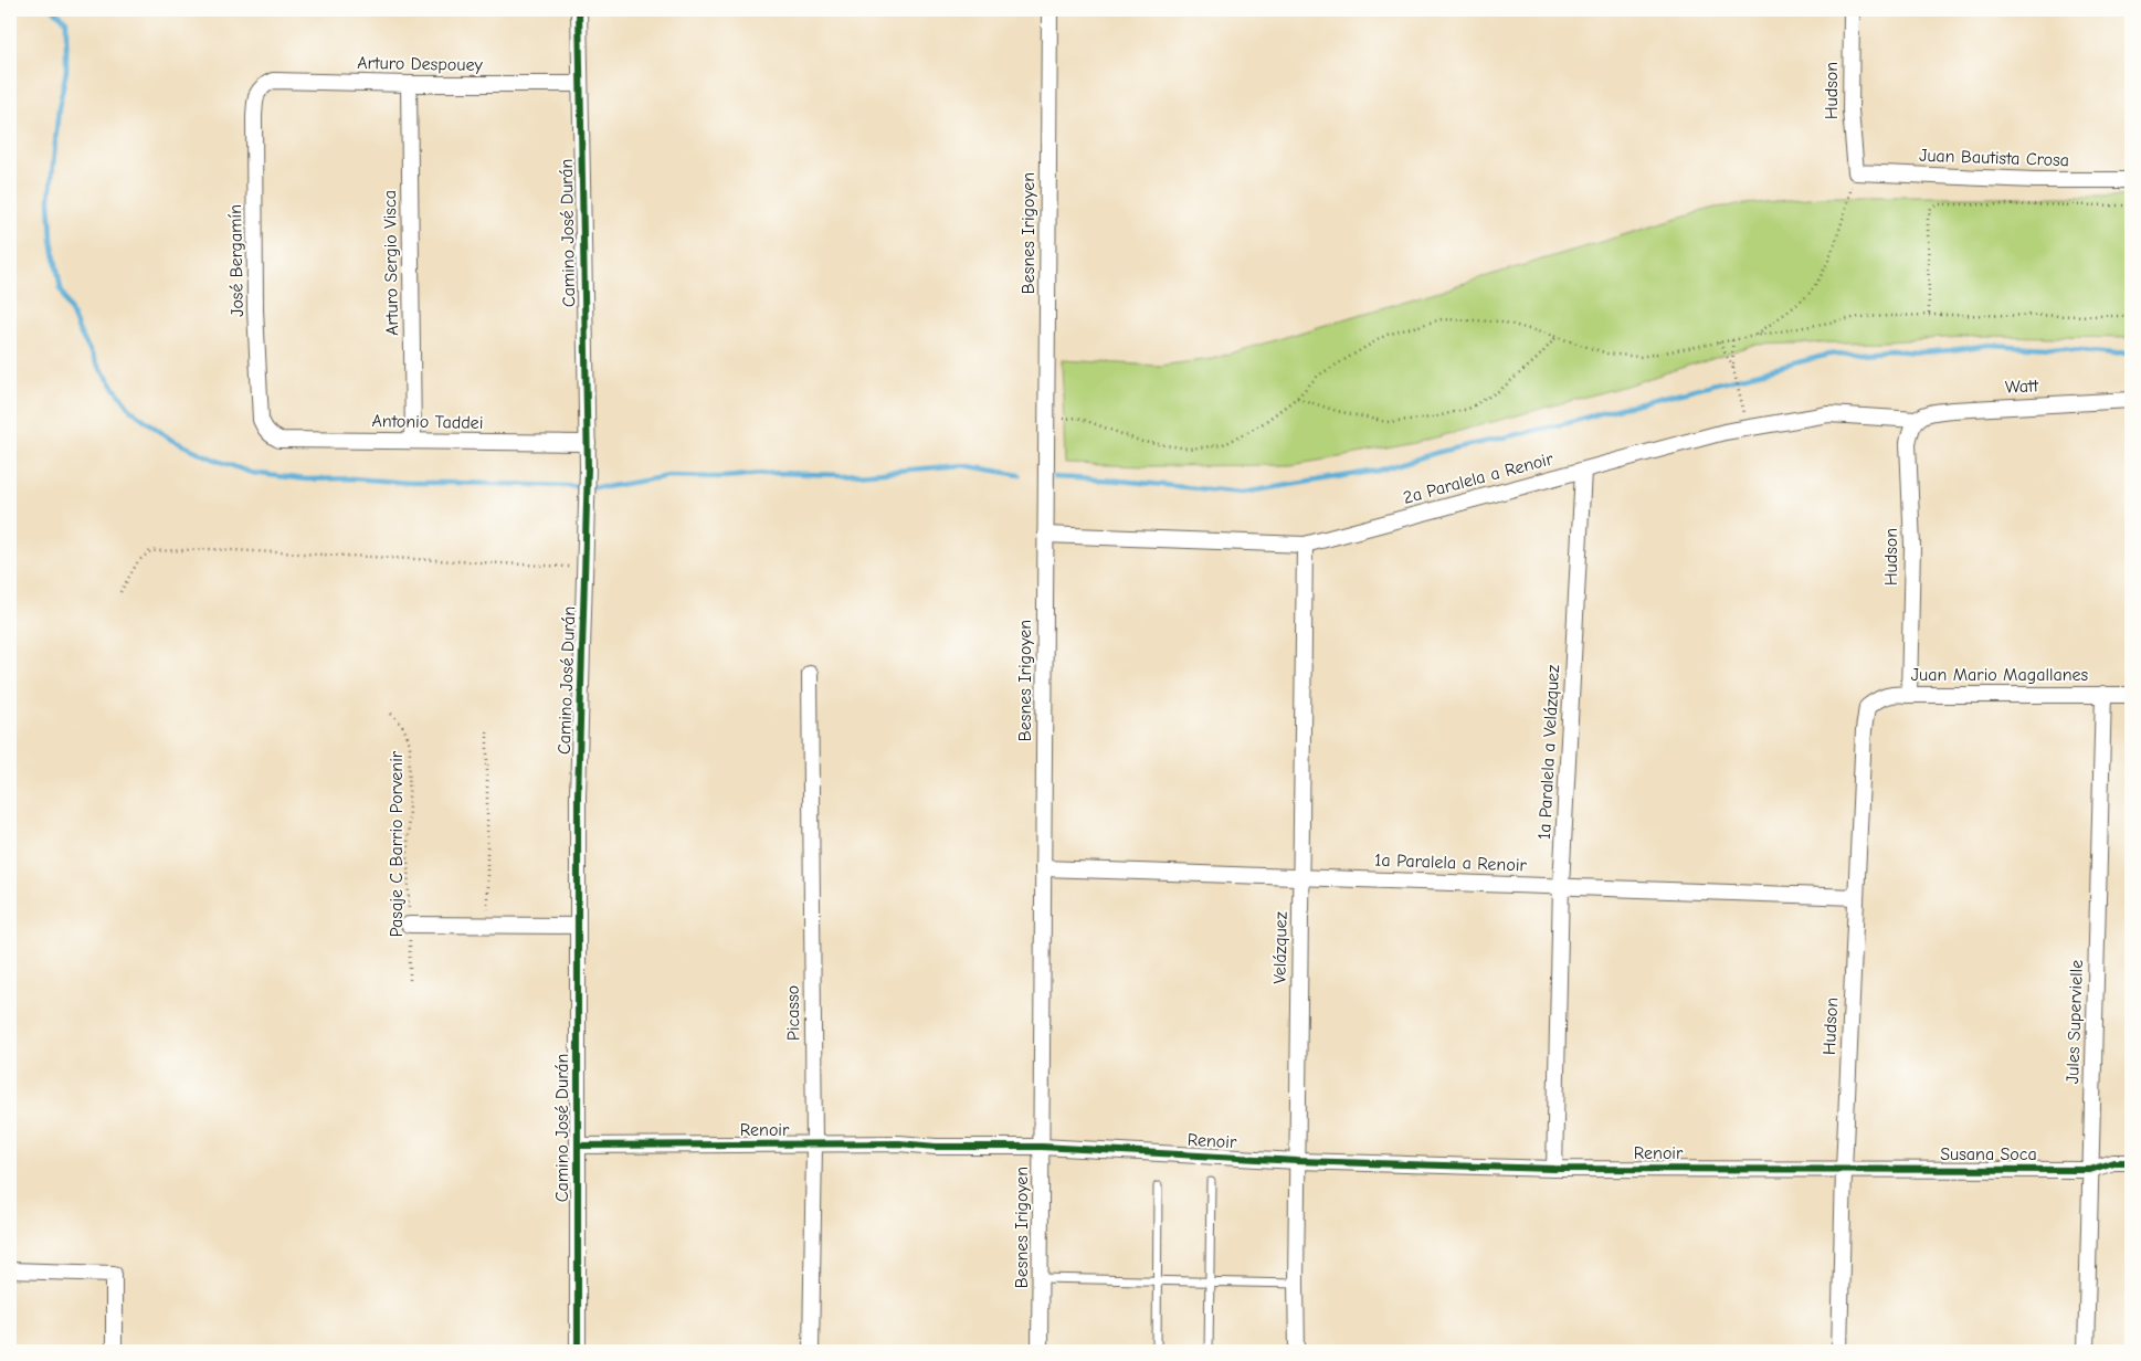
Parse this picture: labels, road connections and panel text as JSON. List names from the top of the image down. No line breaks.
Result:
{"streets":{"street":["Arturo Despouey","Hudson","Juan Bautista Crosa","Camino José Durán","Besnes Irigoyen","José Bergamín","Arturo Sergio Visca","Watt","Antonio Taddei","2a Paralela a Renoir","Juan Mario Magallanes","1a Paralela a Velázquez","1a Paralela a Renoir","Velázquez","Picasso","Jules Supervielle","Renoir","Susana Soca"],"path":["Pasaje C Barrio Porvenir"]},"crossings":[["Arturo Despouey","Camino José Durán"],["Arturo Despouey","José Bergamín"],["Arturo Despouey","Arturo Sergio Visca"],["Hudson","Juan Bautista Crosa"],["Hudson","Watt"],["Hudson","2a Paralela a Renoir"],["Hudson","Juan Mario Magallanes"],["Hudson","1a Paralela a Renoir"],["Hudson","Renoir"],["Hudson","Susana Soca"],["Camino José Durán","Antonio Taddei"],["Camino José Durán","Renoir"],["Besnes Irigoyen","2a Paralela a Renoir"],["Besnes Irigoyen","1a Paralela a Renoir"],["Besnes Irigoyen","Renoir"],["José Bergamín","Antonio Taddei"],["Arturo Sergio Visca","Antonio Taddei"],["Watt","2a Paralela a Renoir"],["2a Paralela a Renoir","1a Paralela a Velázquez"],["2a Paralela a Renoir","Velázquez"],["Juan Mario Magallanes","Jules Supervielle"],["1a Paralela a Velázquez","1a Paralela a Renoir"],["1a Paralela a Velázquez","Renoir"],["1a Paralela a Renoir","Velázquez"],["Velázquez","Renoir"],["Picasso","Renoir"],["Jules Supervielle","Susana Soca"],["Renoir","Susana Soca"]]}
